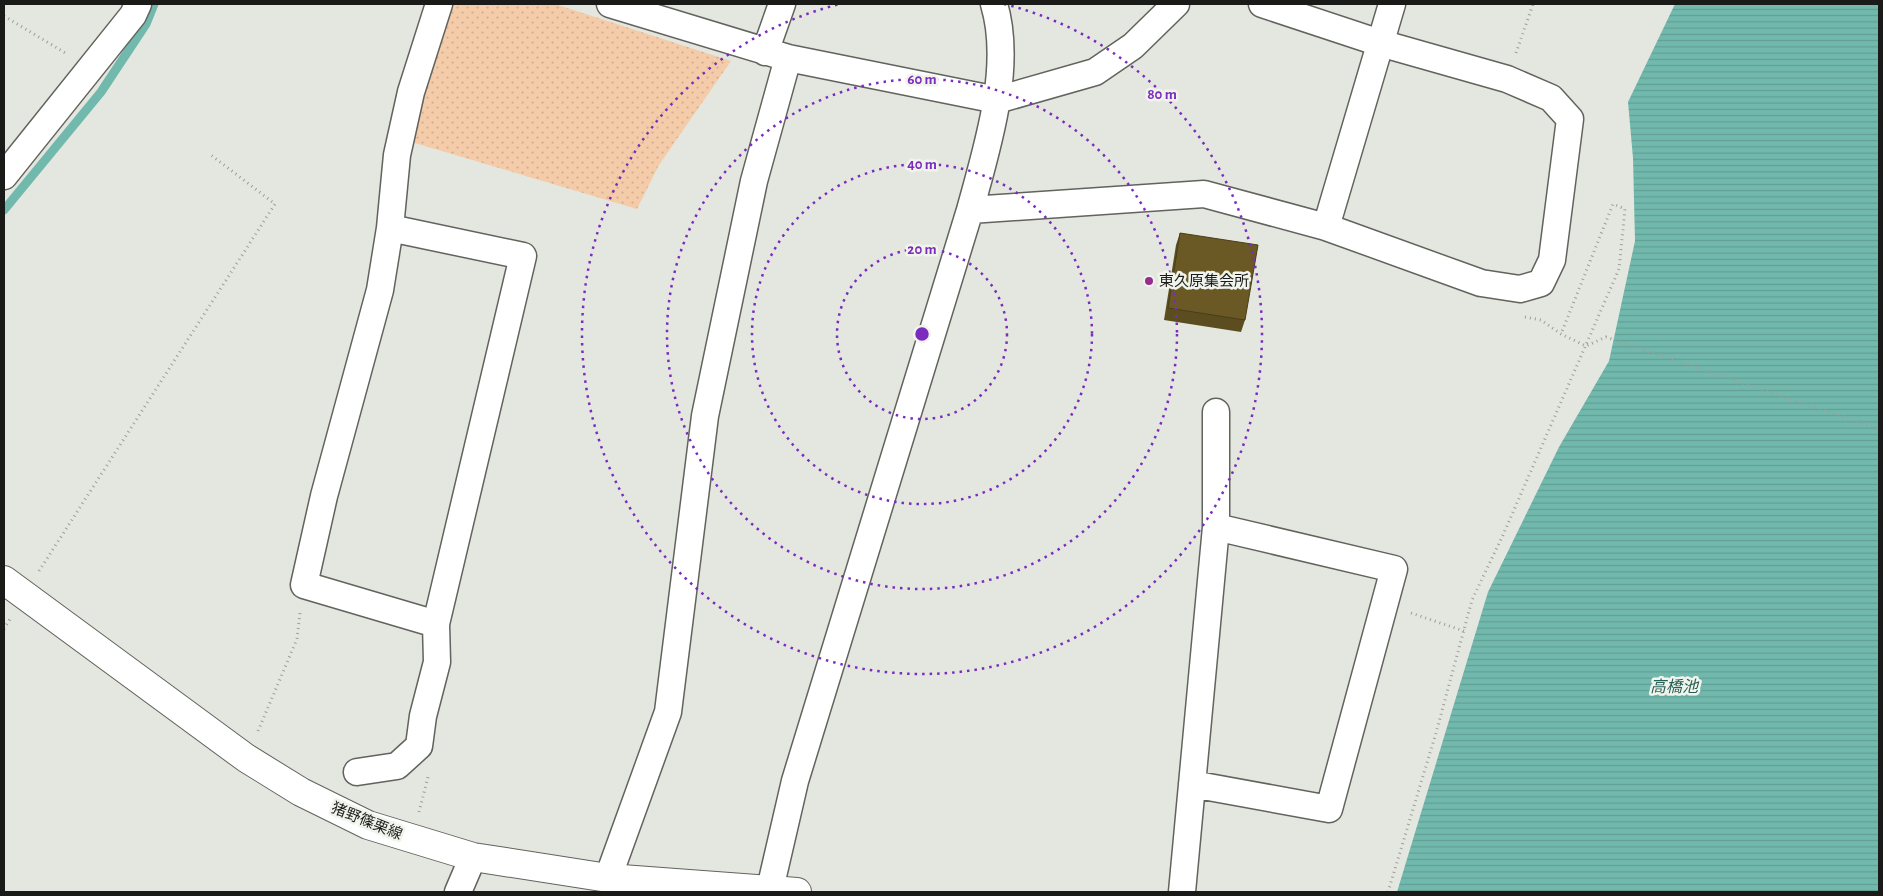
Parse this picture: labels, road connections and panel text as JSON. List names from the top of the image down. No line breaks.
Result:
{"streets":{"main road":["猪野篠栗線"]},"water":["高橋池"],"places":["東久原集会所"],"rings":["60 m","80 m","40 m","20 m"]}
